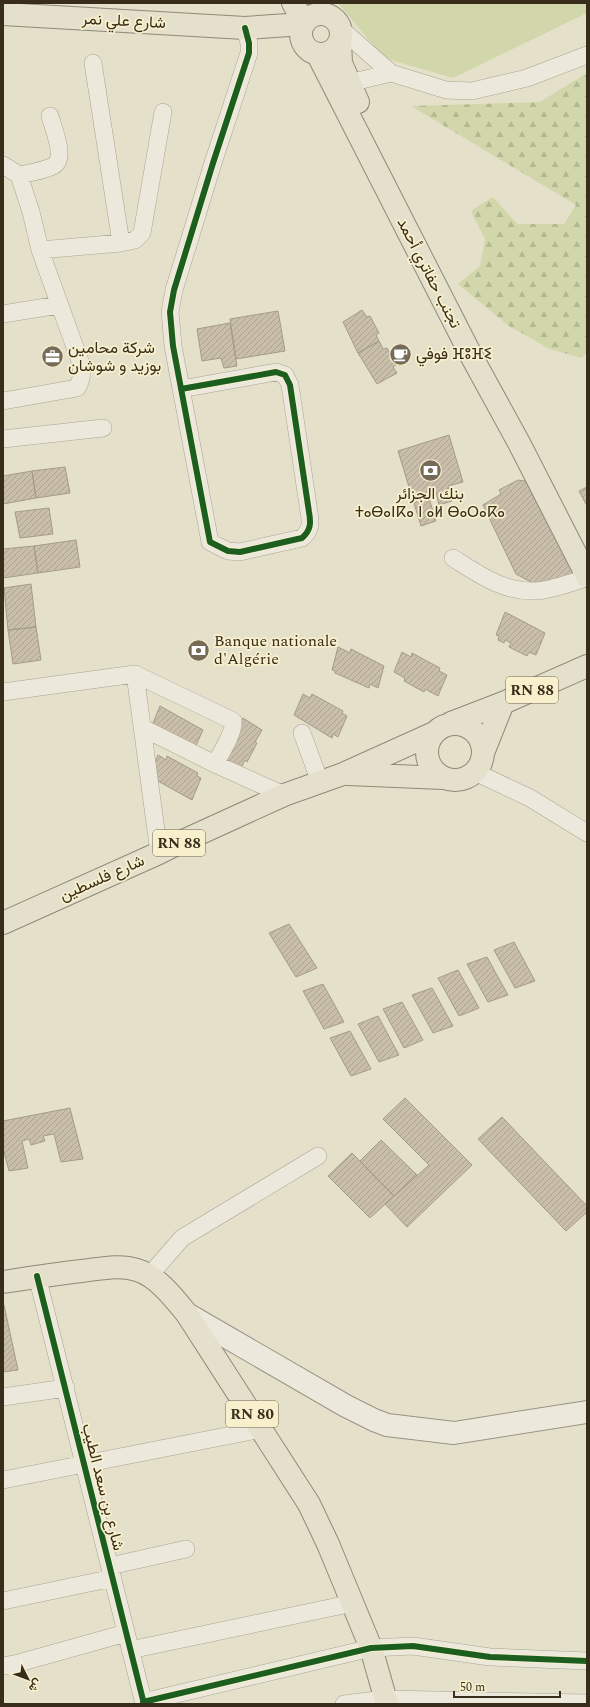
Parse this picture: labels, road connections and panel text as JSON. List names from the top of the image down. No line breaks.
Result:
{"streets":{"main road":["شارع علي نمر","تجنب حفاتري أحمد","RN 88","شارع فلسطين","RN 80"],"street":["شارع بن سعد الطيب"]},"crossings":[["شارع علي نمر","تجنب حفاتري أحمد"],["RN 88","شارع فلسطين"],["RN 80","شارع بن سعد الطيب"]],"places":{"cafe":["فوفي ⴼⵓⴼⵉ"],"office":["شركة محامين بوزيد و شوشان"],"bank":["بنك الجزائر ⵜⴰⴱⴰⵏⴽⴰ ⵏ ⴰⵍ ⴱⴰⵔⴰⴽⴰ","Banque nationale d'Algérie"]},"scale_bar":"50 m","north":"bottom right"}
